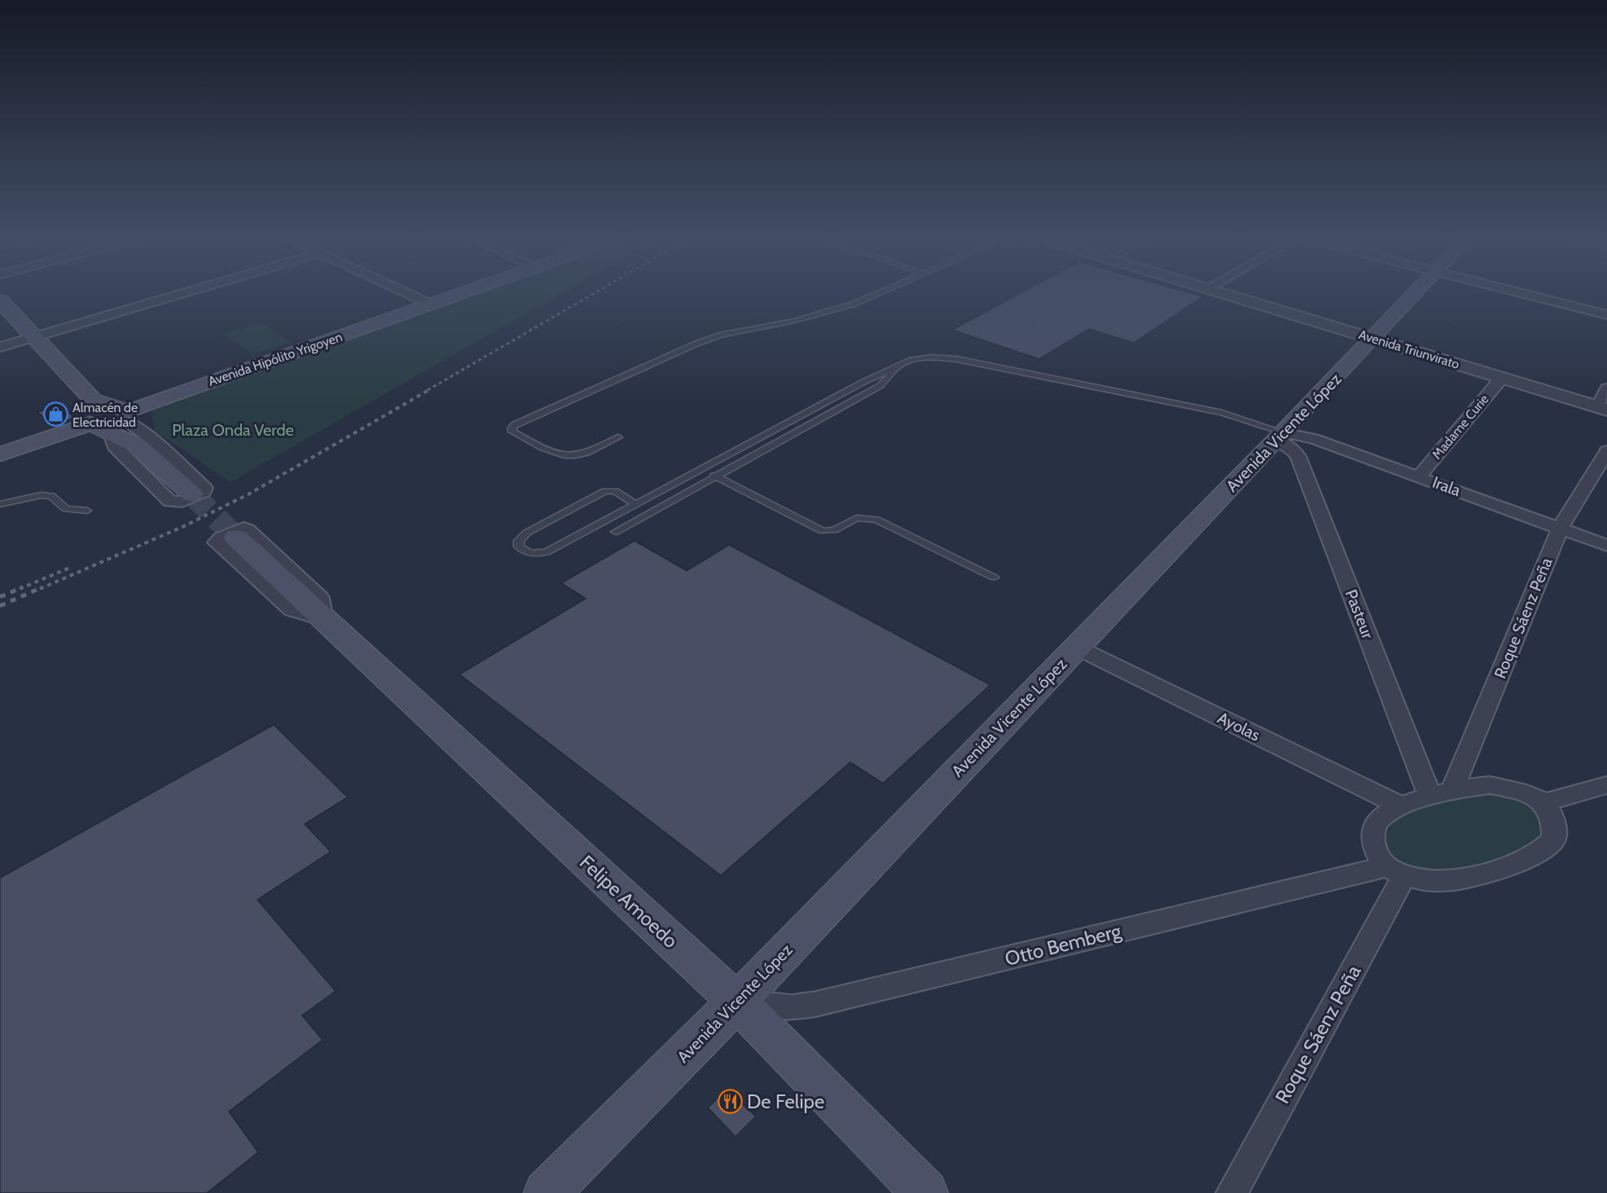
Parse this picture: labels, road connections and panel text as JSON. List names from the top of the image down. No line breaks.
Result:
{"streets":{"main road":["Avenida Hipólito Yrigoyen","Avenida Vicente López","Felipe Amoedo"],"street":["Avenida Triunvirato","Madame Curie","Irala","Pasteur","Roque Sáenz Peña","Ayolas","Otto Bemberg"]},"crossings":[["Avenida Triunvirato","Madame Curie"],["Avenida Triunvirato","Avenida Vicente López"],["Madame Curie","Irala"],["Avenida Vicente López","Irala"],["Avenida Vicente López","Pasteur"],["Avenida Vicente López","Ayolas"],["Avenida Vicente López","Felipe Amoedo"],["Avenida Vicente López","Otto Bemberg"],["Irala","Pasteur"],["Irala","Roque Sáenz Peña"],["Roque Sáenz Peña","Otto Bemberg"],["Felipe Amoedo","Otto Bemberg"]],"parks":["Plaza Onda Verde"],"places":{"shop":["Almacén de Electricidad"],"restaurant":["De Felipe"]}}
